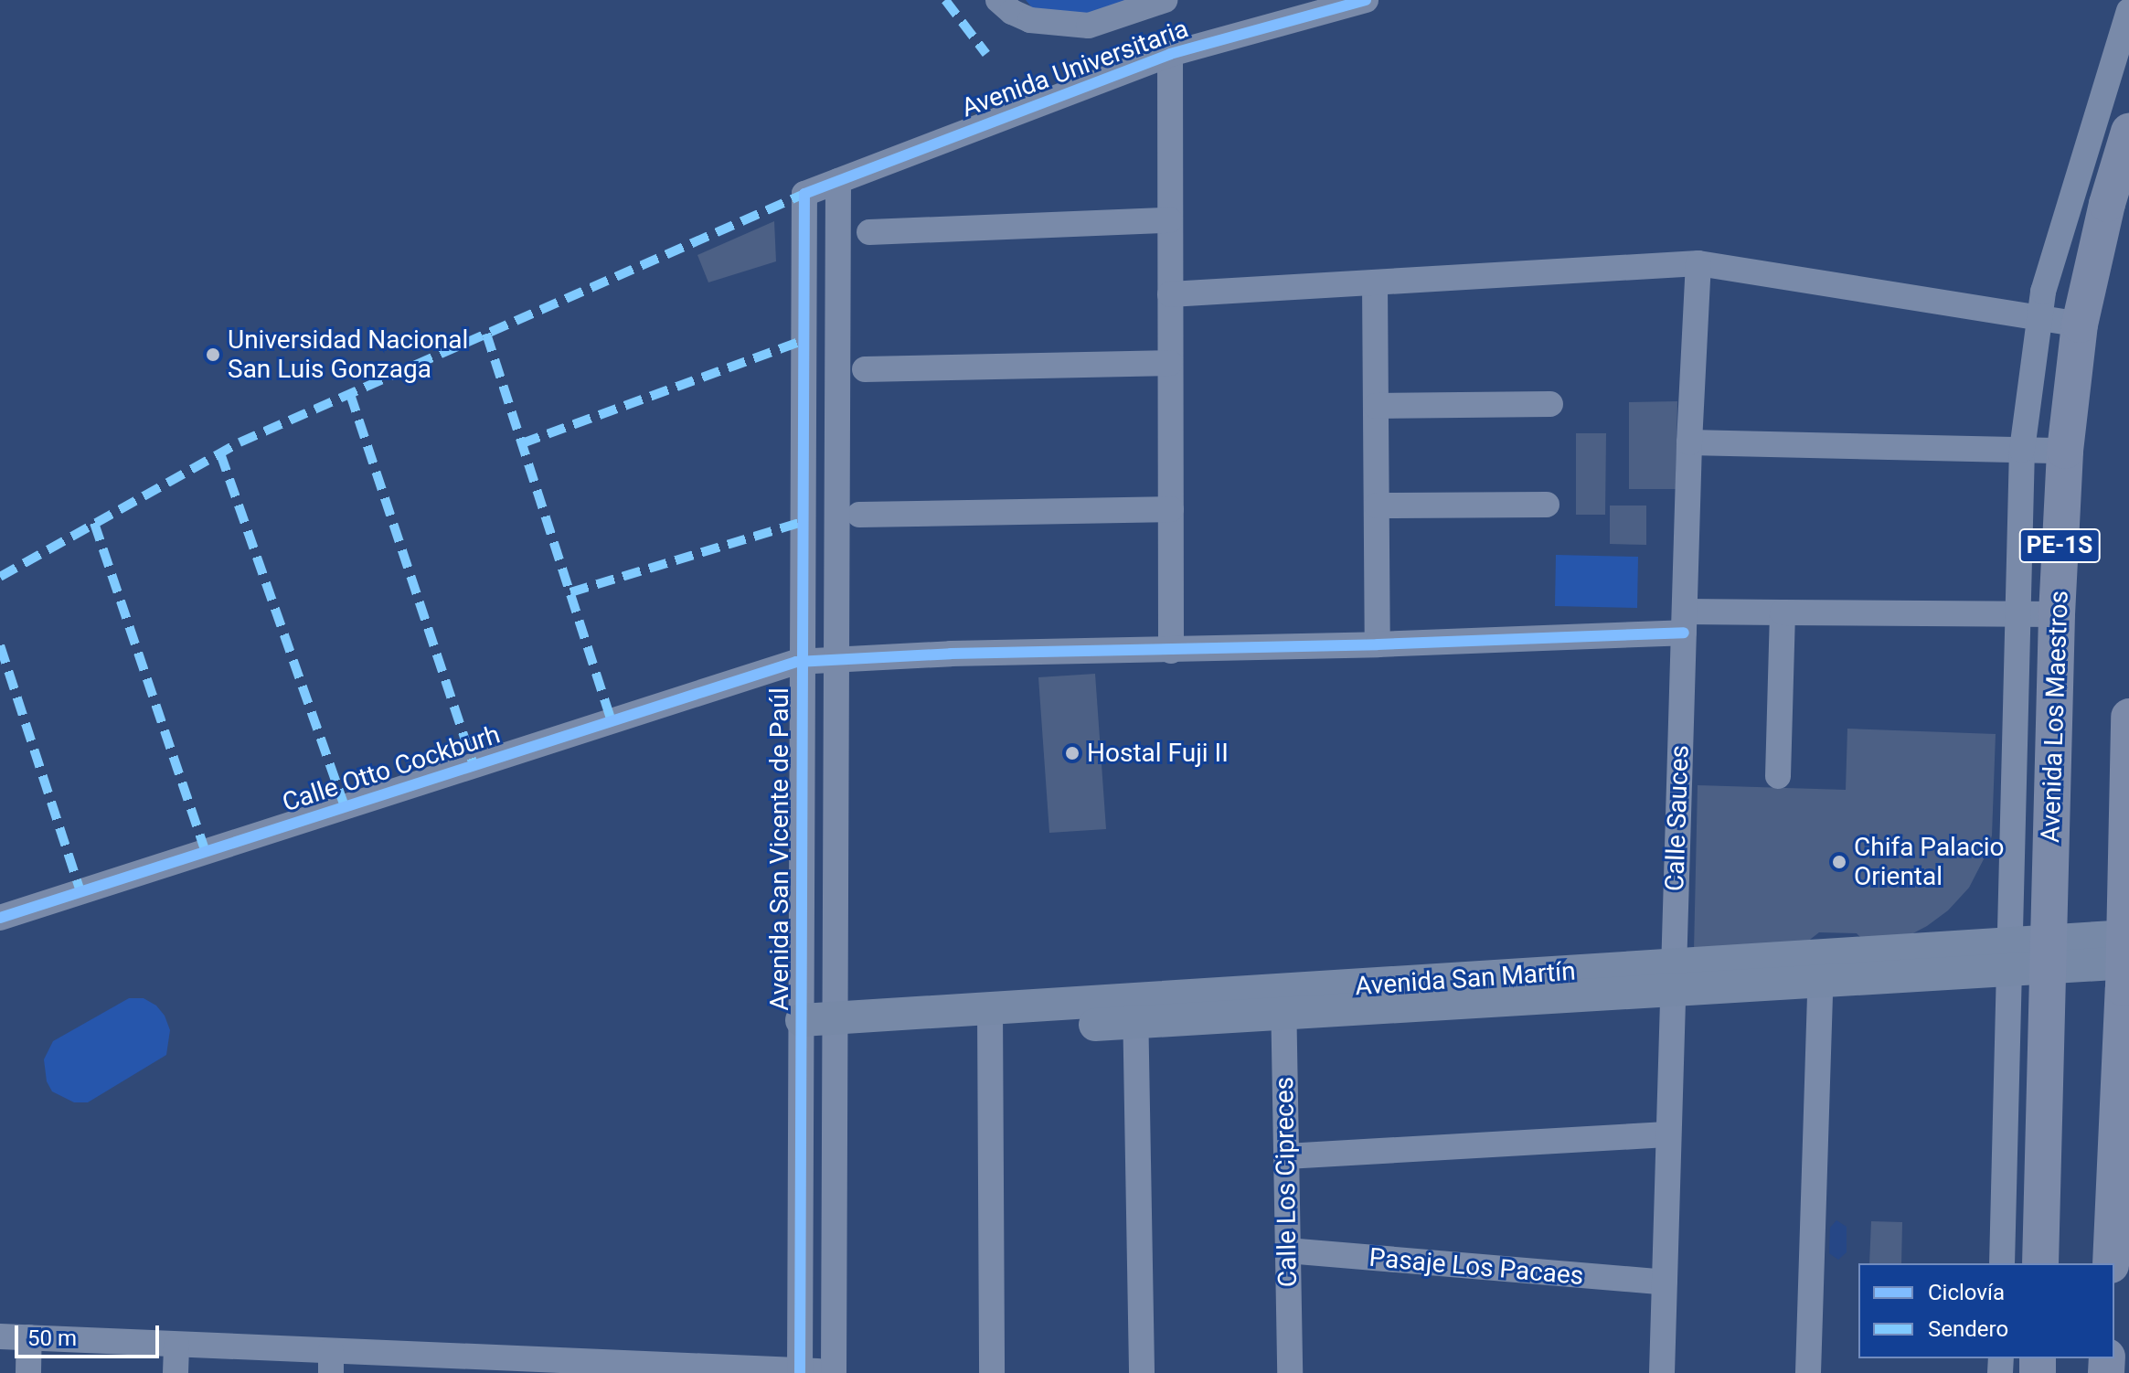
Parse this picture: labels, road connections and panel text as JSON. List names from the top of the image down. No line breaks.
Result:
{"streets":{"highway":["PE-1S","Avenida Los Maestros"],"main road":["Avenida San Martín"],"street":["Avenida Universitaria","Calle Otto Cockburh","Calle Sauces","Avenida San Vicente de Paúl","Calle Los Cipreces","Pasaje Los Pacaes"]},"crossings":[["Avenida Universitaria","Avenida San Vicente de Paúl"],["Avenida Los Maestros","Calle Otto Cockburh"],["Avenida Los Maestros","Avenida San Martín"],["Calle Otto Cockburh","Calle Sauces"],["Calle Sauces","Avenida San Martín"],["Calle Sauces","Pasaje Los Pacaes"],["Avenida San Vicente de Paúl","Avenida San Martín"],["Avenida San Martín","Calle Los Cipreces"],["Calle Los Cipreces","Pasaje Los Pacaes"]],"places":["Universidad Nacional San Luis Gonzaga","Hostal Fuji II","Chifa Palacio Oriental"],"legend":["Ciclovía","Sendero"],"scale_bar":"50 m"}
